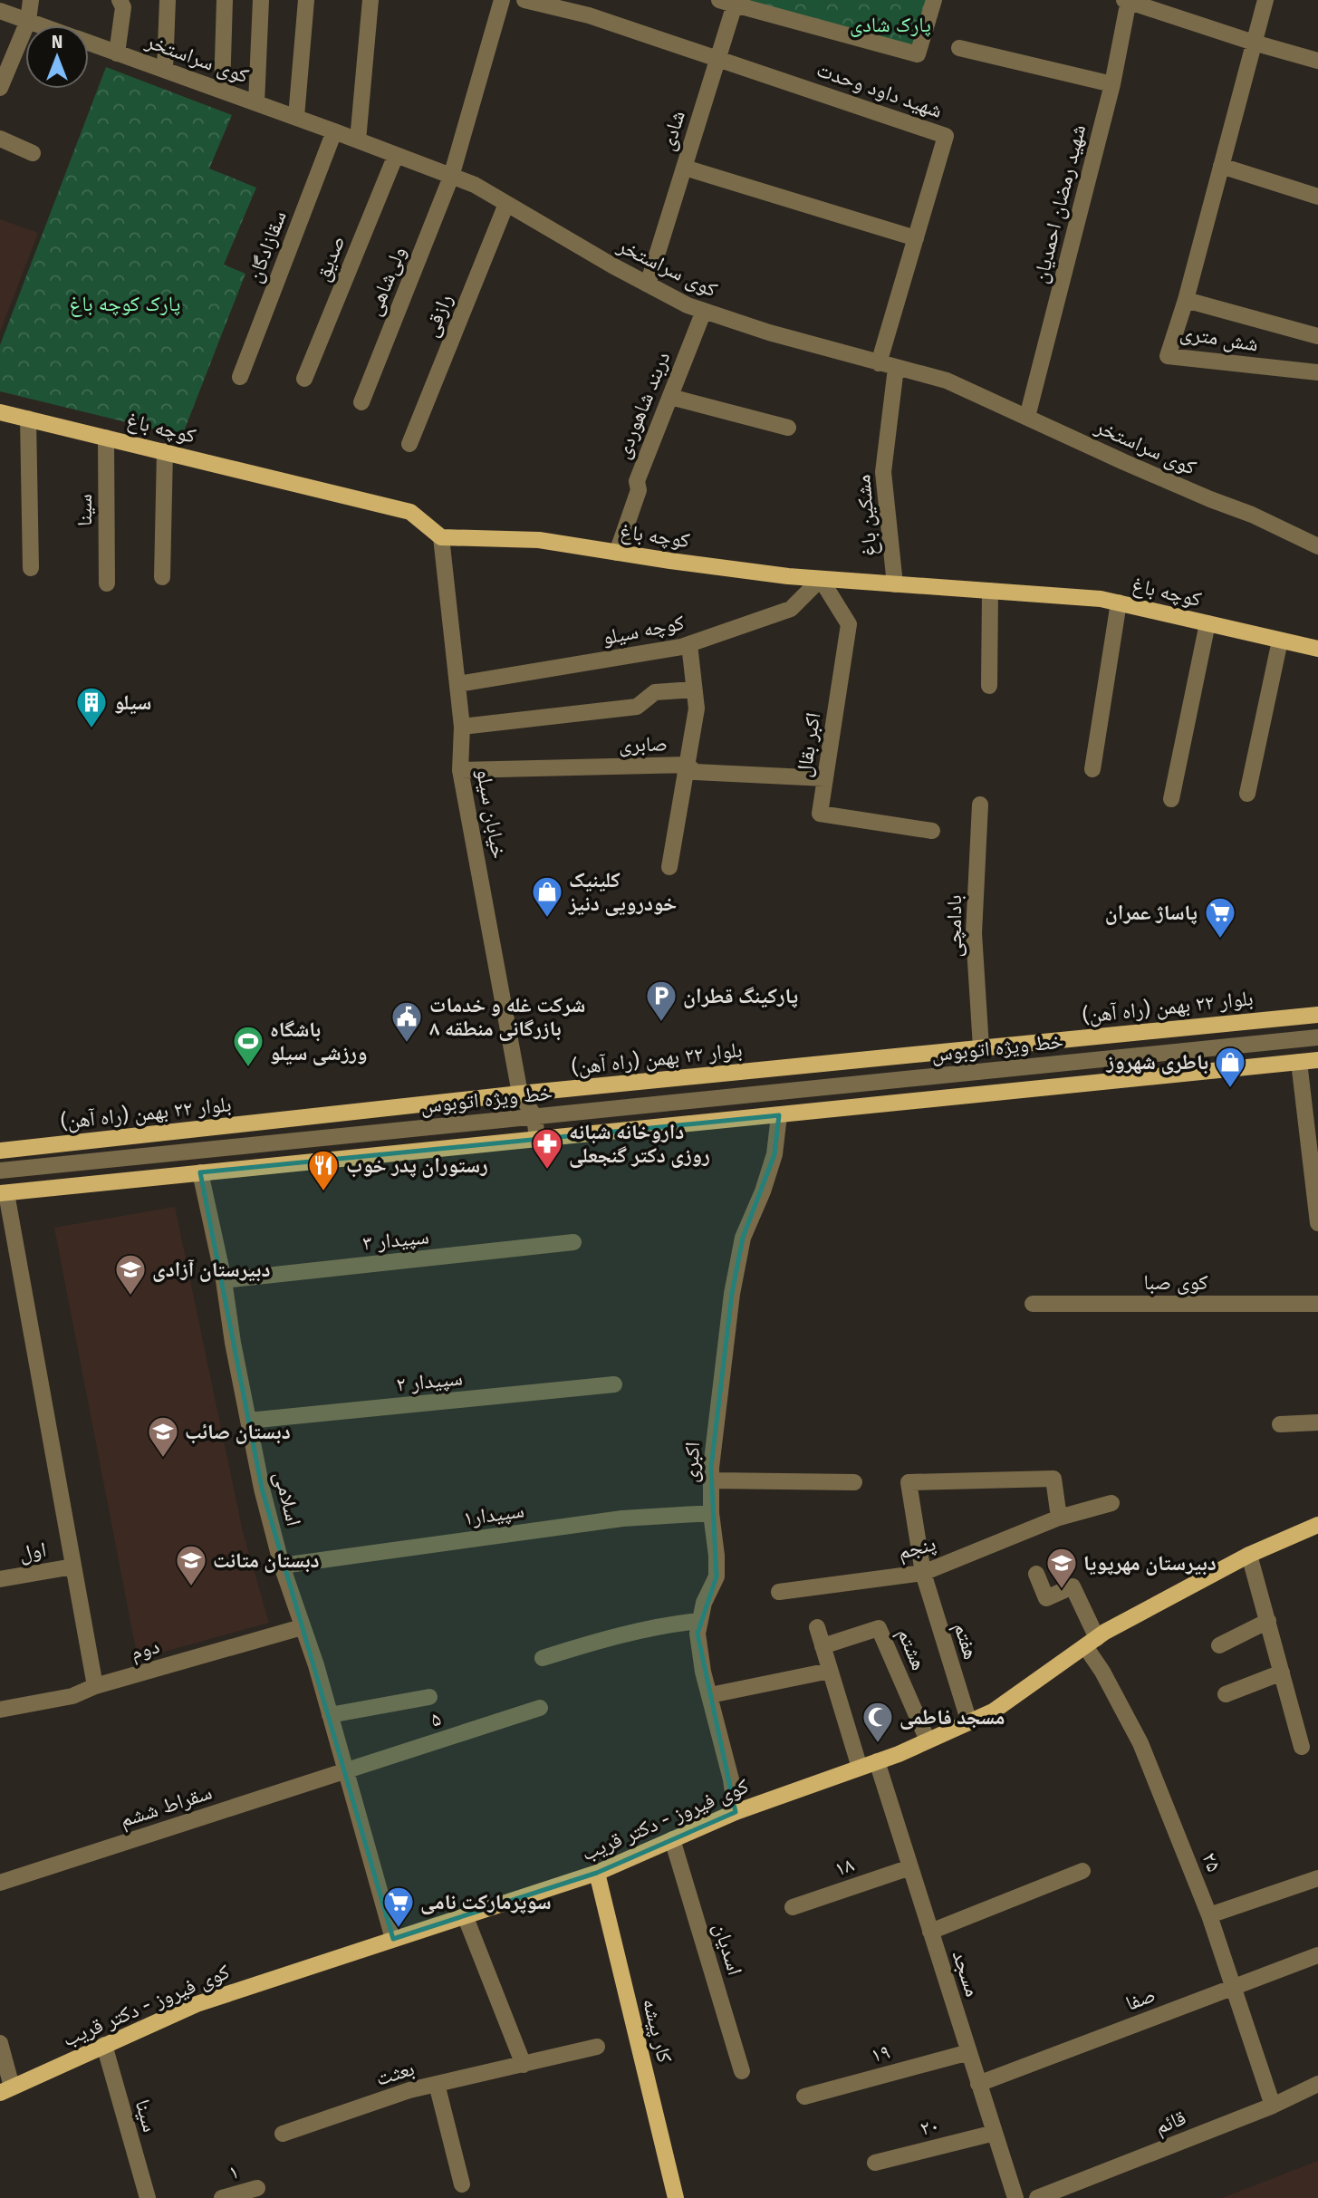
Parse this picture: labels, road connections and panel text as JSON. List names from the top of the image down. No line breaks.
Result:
{"streets":{"main road":["کوچه باغ","بلوار ۲۲ بهمن (راه آهن)","کوی فیروز - دکتر قریب","کار پیشه"],"street":["کوی سراستخر","شهید داود وحدت","شادی","شهید رمضان احمدیان","سقازادگان","صدیق","ولی‌شاهی","رازقی","شش متری","دربند شاهوردی","سینا","مشکین باغ","کوچه سیلو","صابری","اکبر بقال","خیابان سیلو","بادامچی","خط ویژه اتوبوس","سپیدار ۳","کوی صبا","سپیدار ۲","اکبری","اسلامی","سپیدار۱","پنجم","اول","هفتم","دوم","هشتم","۵","سقراط ششم","۲۵","۱۸","اسدیان","مسجد","صفا","۱۹","بعثت","قائم","۲۰","۱"]},"crossings":[["کوی سراستخر","شهید داود وحدت"],["کوی سراستخر","شادی"],["کوی سراستخر","شهید رمضان احمدیان"],["کوی سراستخر","سقازادگان"],["کوی سراستخر","صدیق"],["کوی سراستخر","ولی‌شاهی"],["کوی سراستخر","رازقی"],["کوی سراستخر","دربند شاهوردی"],["کوی سراستخر","مشکین باغ"],["شهید داود وحدت","شادی"],["دربند شاهوردی","کوچه باغ"],["کوچه باغ","سینا"],["کوچه باغ","مشکین باغ"],["کوچه باغ","کوچه سیلو"],["کوچه باغ","اکبر بقال"],["کوچه باغ","خیابان سیلو"],["سینا","کوی فیروز - دکتر قریب"],["کوچه سیلو","اکبر بقال"],["کوچه سیلو","خیابان سیلو"],["صابری","اکبر بقال"],["صابری","خیابان سیلو"],["خیابان سیلو","بلوار ۲۲ بهمن (راه آهن)"],["بادامچی","بلوار ۲۲ بهمن (راه آهن)"],["سپیدار ۳","اسلامی"],["سپیدار ۲","اسلامی"],["اکبری","سپیدار۱"],["اکبری","کوی فیروز - دکتر قریب"],["اسلامی","سپیدار۱"],["اسلامی","دوم"],["اسلامی","۵"],["اسلامی","سقراط ششم"],["اسلامی","کوی فیروز - دکتر قریب"],["پنجم","هفتم"],["هفتم","کوی فیروز - دکتر قریب"],["هشتم","کوی فیروز - دکتر قریب"],["۵","سقراط ششم"],["کوی فیروز - دکتر قریب","۲۵"],["کوی فیروز - دکتر قریب","اسدیان"],["کوی فیروز - دکتر قریب","مسجد"],["کوی فیروز - دکتر قریب","کار پیشه"],["۲۵","صفا"],["۲۵","قائم"],["۱۸","مسجد"],["مسجد","صفا"],["مسجد","۱۹"],["مسجد","۲۰"]],"parks":["پارک شادی","پارک کوچه باغ"],"places":{"building":["سیلو"],"shop":["کلینیک خودرویی دنیز","باطری شهروز"],"supermarket":["پاساژ عمران","سوپرمارکت نامی"],"parking":["پارکینگ قطران"],"public building":["شرکت غله و خدمات بازرگانی منطقه ۸"],"sports":["باشگاه ورزشی سیلو"],"pharmacy":["داروخانه شبانه روزی دکتر گنجعلی"],"restaurant":["رستوران پدر خوب"],"school or university":["دبیرستان آزادی","دبستان صائب","دبستان متانت","دبیرستان مهرپویا"],"mosque":["مسجد فاطمی"]},"north":"top"}
